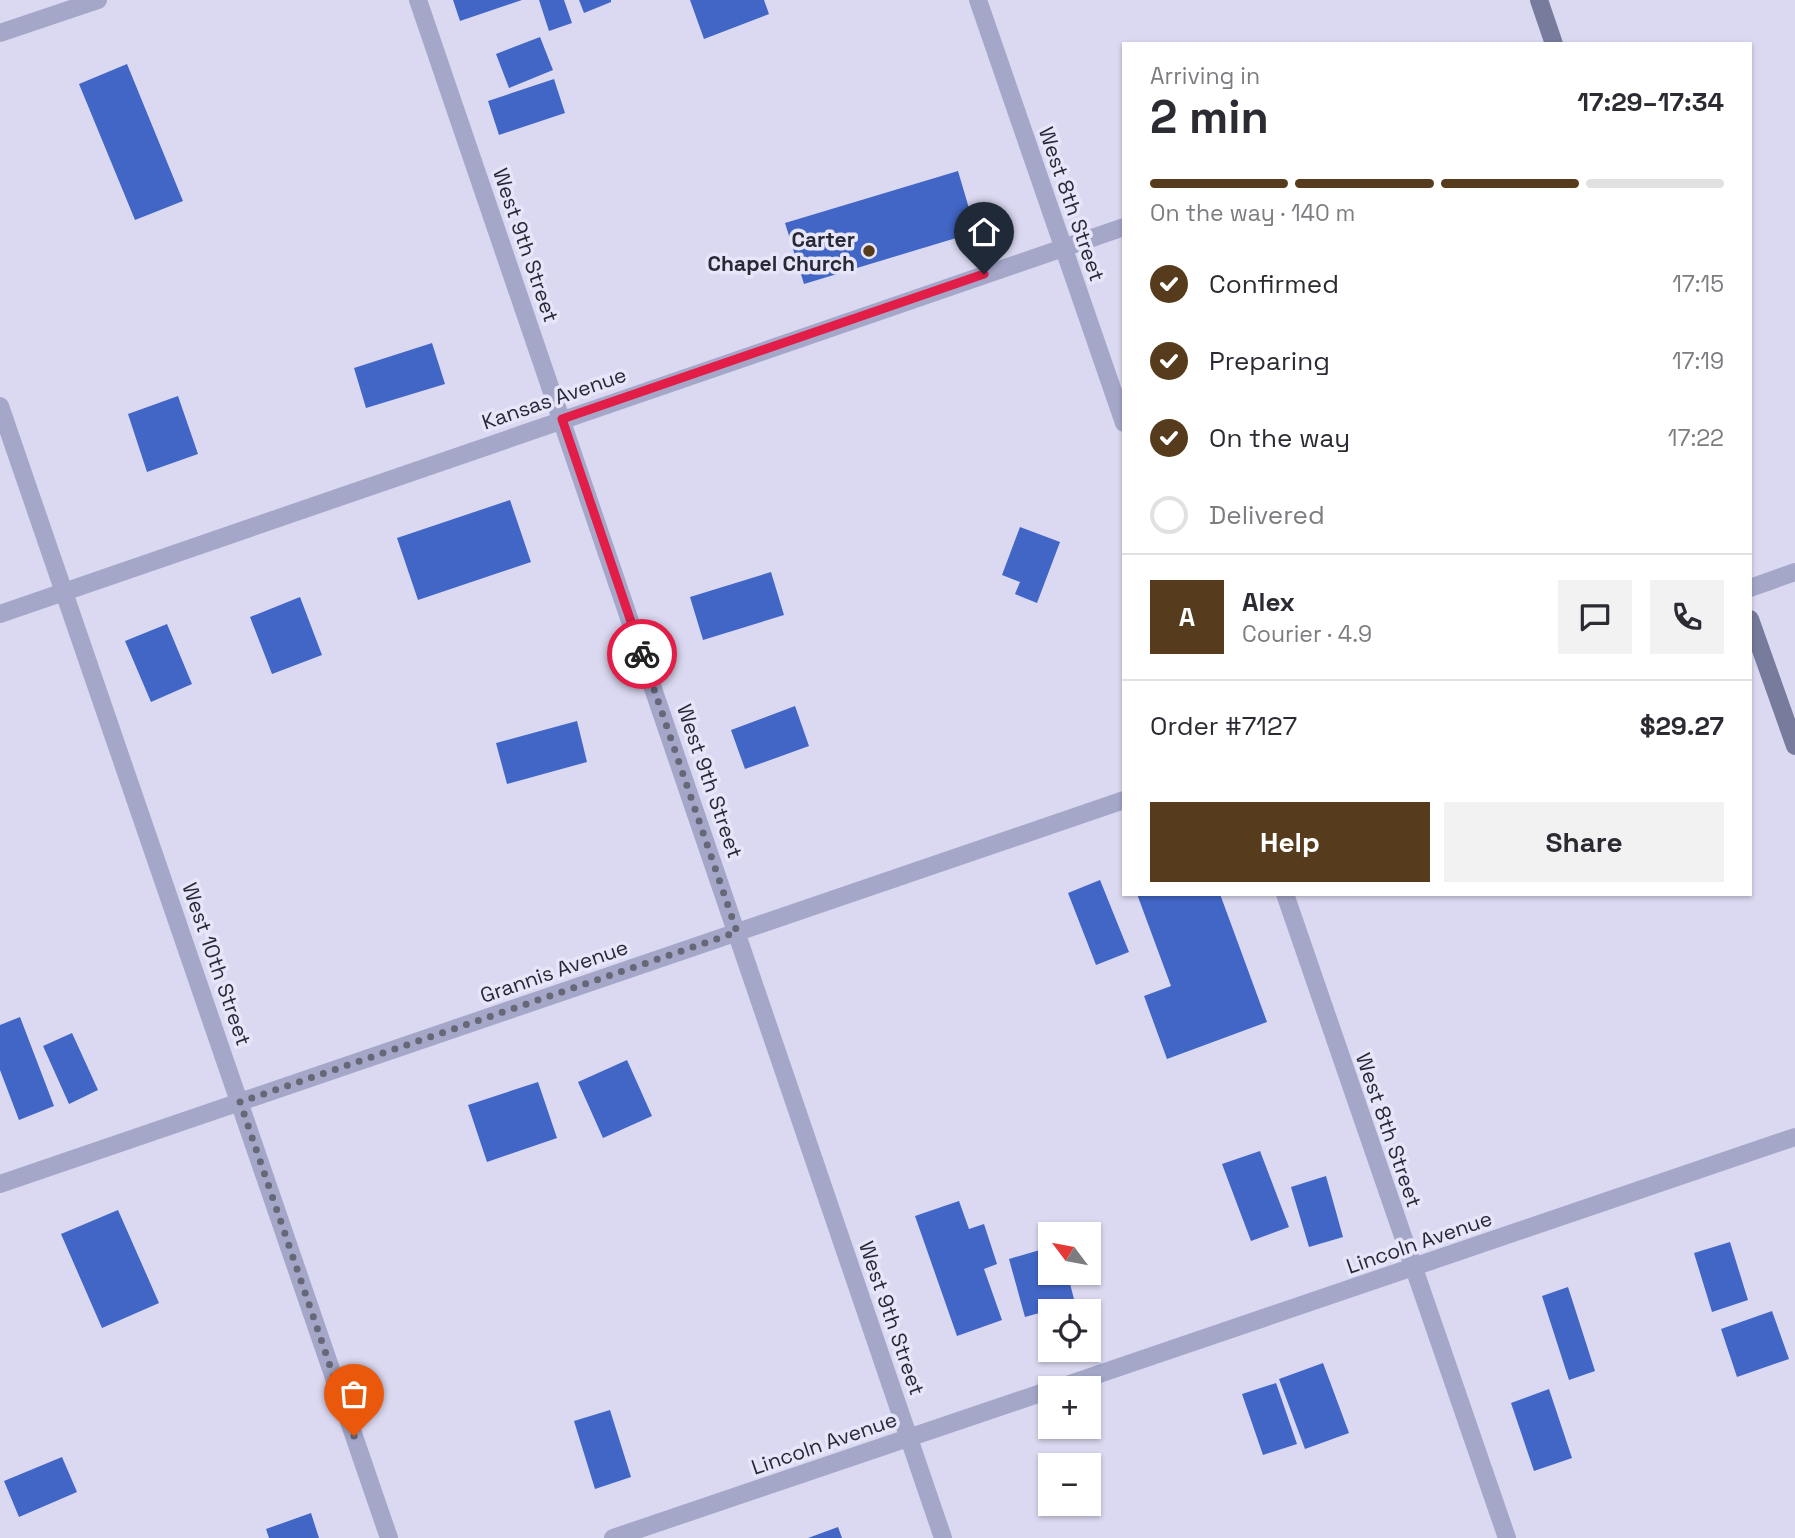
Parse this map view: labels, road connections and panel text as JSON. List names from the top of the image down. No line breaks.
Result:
{"streets":{"street":["West 8th Street","West 9th Street","Kansas Avenue","West 10th Street","Grannis Avenue","Lincoln Avenue"]},"crossings":[["West 8th Street","Kansas Avenue"],["West 8th Street","Lincoln Avenue"],["West 9th Street","Kansas Avenue"],["West 9th Street","Grannis Avenue"],["West 9th Street","Lincoln Avenue"],["Kansas Avenue","West 10th Street"],["West 10th Street","Grannis Avenue"]],"places":["Carter Chapel Church"],"north":"top left","page":{"heading":["2 min","Arriving in","17:29–17:34"],"panel":["Alex","Courier · 4.9","Order #7127","$29.27"],"bar":"On the way · 140 m","list":[["Confirmed","17:15"],["Preparing","17:19"],["On the way","17:22"],"Delivered"],"round":"A","buttons":["Help","Share"],"map_buttons":["+","−"]}}
